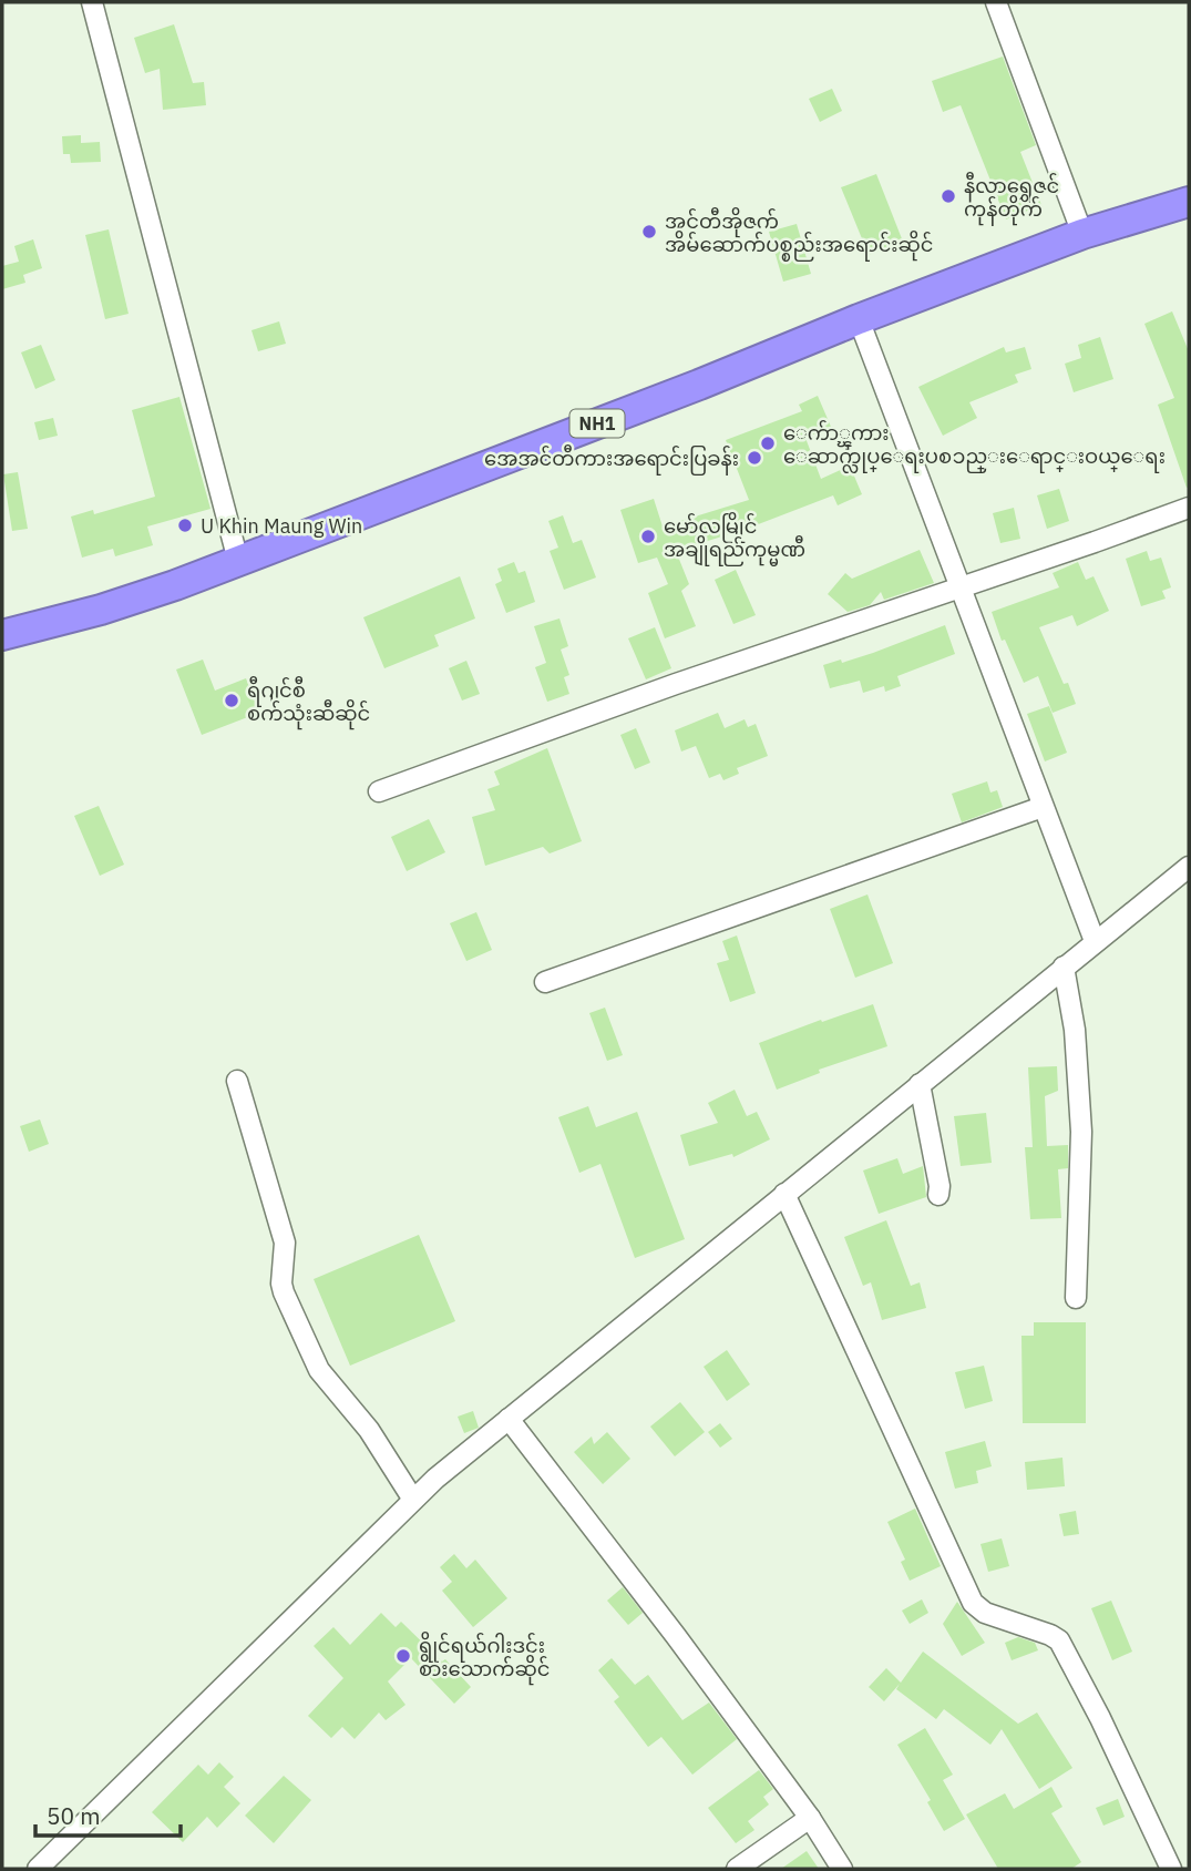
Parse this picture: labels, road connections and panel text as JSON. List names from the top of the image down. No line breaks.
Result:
{"streets":{"highway":["NH1"]},"places":["နီလာရွှေဇင် ကုန်တိုက်","အင်တီအိုဇက် အိမ်ဆောက်ပစ္စည်းအရောင်းဆိုင်","ေက်ာ္ၾကား ေဆာက္လုပ္ေရးပစၥည္းေရာင္းဝယ္ေရး","အေအင်တီကားအရောင်းပြခန်း","U Khin Maung Win","မော်လမြိုင် အချိုရည်ကုမ္မဏီ","ရီဂျင်စီ စက်သုံးဆီဆိုင်","ရွိုင်ရယ်ဂါးဒင်း စားသောက်ဆိုင်"],"scale_bar":"50 m"}
